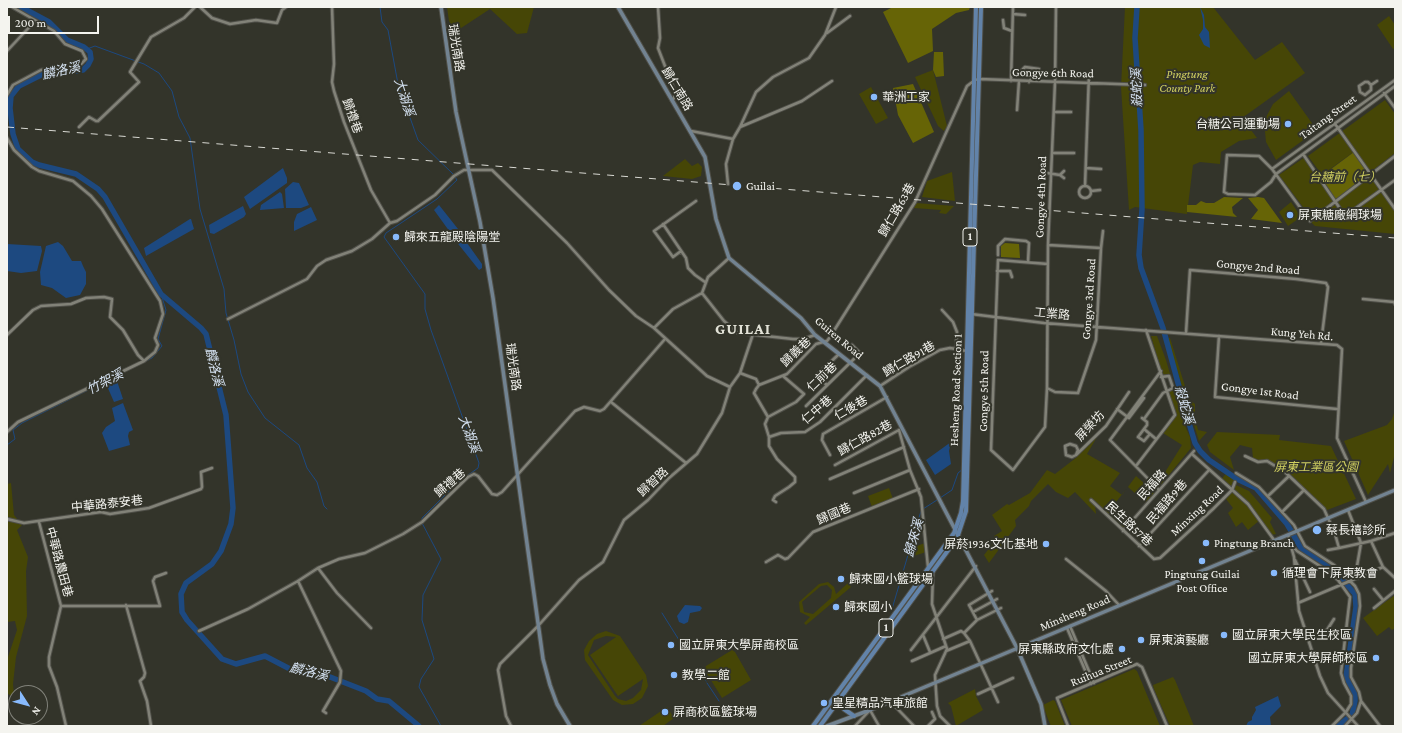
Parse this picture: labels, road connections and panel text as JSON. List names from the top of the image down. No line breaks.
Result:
{"streets":{"main road":["1","Hesheng Road Section 1"],"street":["瑞光南路","Gongye 6th Road","歸仁南路","歸禮巷","Taitang Street","Gongye 4th Road","歸仁路63巷","Gongye 2nd Road","Gongye 3rd Road","工業路","Kung Yeh Rd.","Guiren Road","歸義巷","歸仁路91巷","仁前巷","Gongye 5th Road","Gongye 1st Road","仁後巷","仁中巷","屏榮坊","歸仁路82巷","歸智路","民福路","民福路9巷","中華路泰安巷","Minxing Road","歸國巷","民生路57巷","中華路農田巷","Minsheng Road","Ruihua Street"]},"crossings":[["瑞光南路","歸禮巷"],["瑞光南路","歸智路"],["Gongye 6th Road","Gongye 4th Road"],["Gongye 6th Road","歸仁路63巷"],["Gongye 6th Road","Hesheng Road Section 1"],["歸仁南路","Guiren Road"],["Gongye 4th Road","Gongye 3rd Road"],["Gongye 4th Road","工業路"],["Gongye 4th Road","Gongye 5th Road"],["歸仁路63巷","Guiren Road"],["歸仁路63巷","歸義巷"],["歸仁路63巷","Hesheng Road Section 1"],["Gongye 2nd Road","Kung Yeh Rd."],["Gongye 3rd Road","工業路"],["Gongye 3rd Road","Gongye 5th Road"],["工業路","Kung Yeh Rd."],["工業路","Hesheng Road Section 1"],["工業路","Gongye 5th Road"],["Kung Yeh Rd.","Gongye 1st Road"],["Guiren Road","歸義巷"],["Guiren Road","歸仁路91巷"],["Guiren Road","仁前巷"],["Guiren Road","Hesheng Road Section 1"],["Guiren Road","仁後巷"],["Guiren Road","仁中巷"],["Guiren Road","歸仁路82巷"],["Guiren Road","Minsheng Road"],["歸義巷","歸智路"],["歸仁路91巷","Hesheng Road Section 1"],["民福路","民生路57巷"],["民福路9巷","民生路57巷"],["中華路泰安巷","中華路農田巷"],["Minxing Road","民生路57巷"],["Minxing Road","Minsheng Road"]],"districts":["GUILAI"],"water":["麟洛溪","殺蛇溪","大湖溪","竹架溪","歸來溪"],"parks":["Pingtung County Park","台糖前（七）","屏東工業區公園"],"places":["華洲工家","台糖公司運動場","Guilai","屏東糖廠網球場","歸來五龍殿陰陽堂","蔡長禧診所","Pingtung Branch","屏菸1936文化基地","Pingtung Guilai Post Office","循理會下屏東教會","歸來國小籃球場","歸來國小","國立屏東大學民生校區","屏東演藝廳","國立屏東大學屏商校區","屏東縣政府文化處","國立屏東大學屏師校區","教學二館","皇星精品汽車旅館","屏商校區籃球場"],"scale_bar":"200 m","north":"bottom right"}
